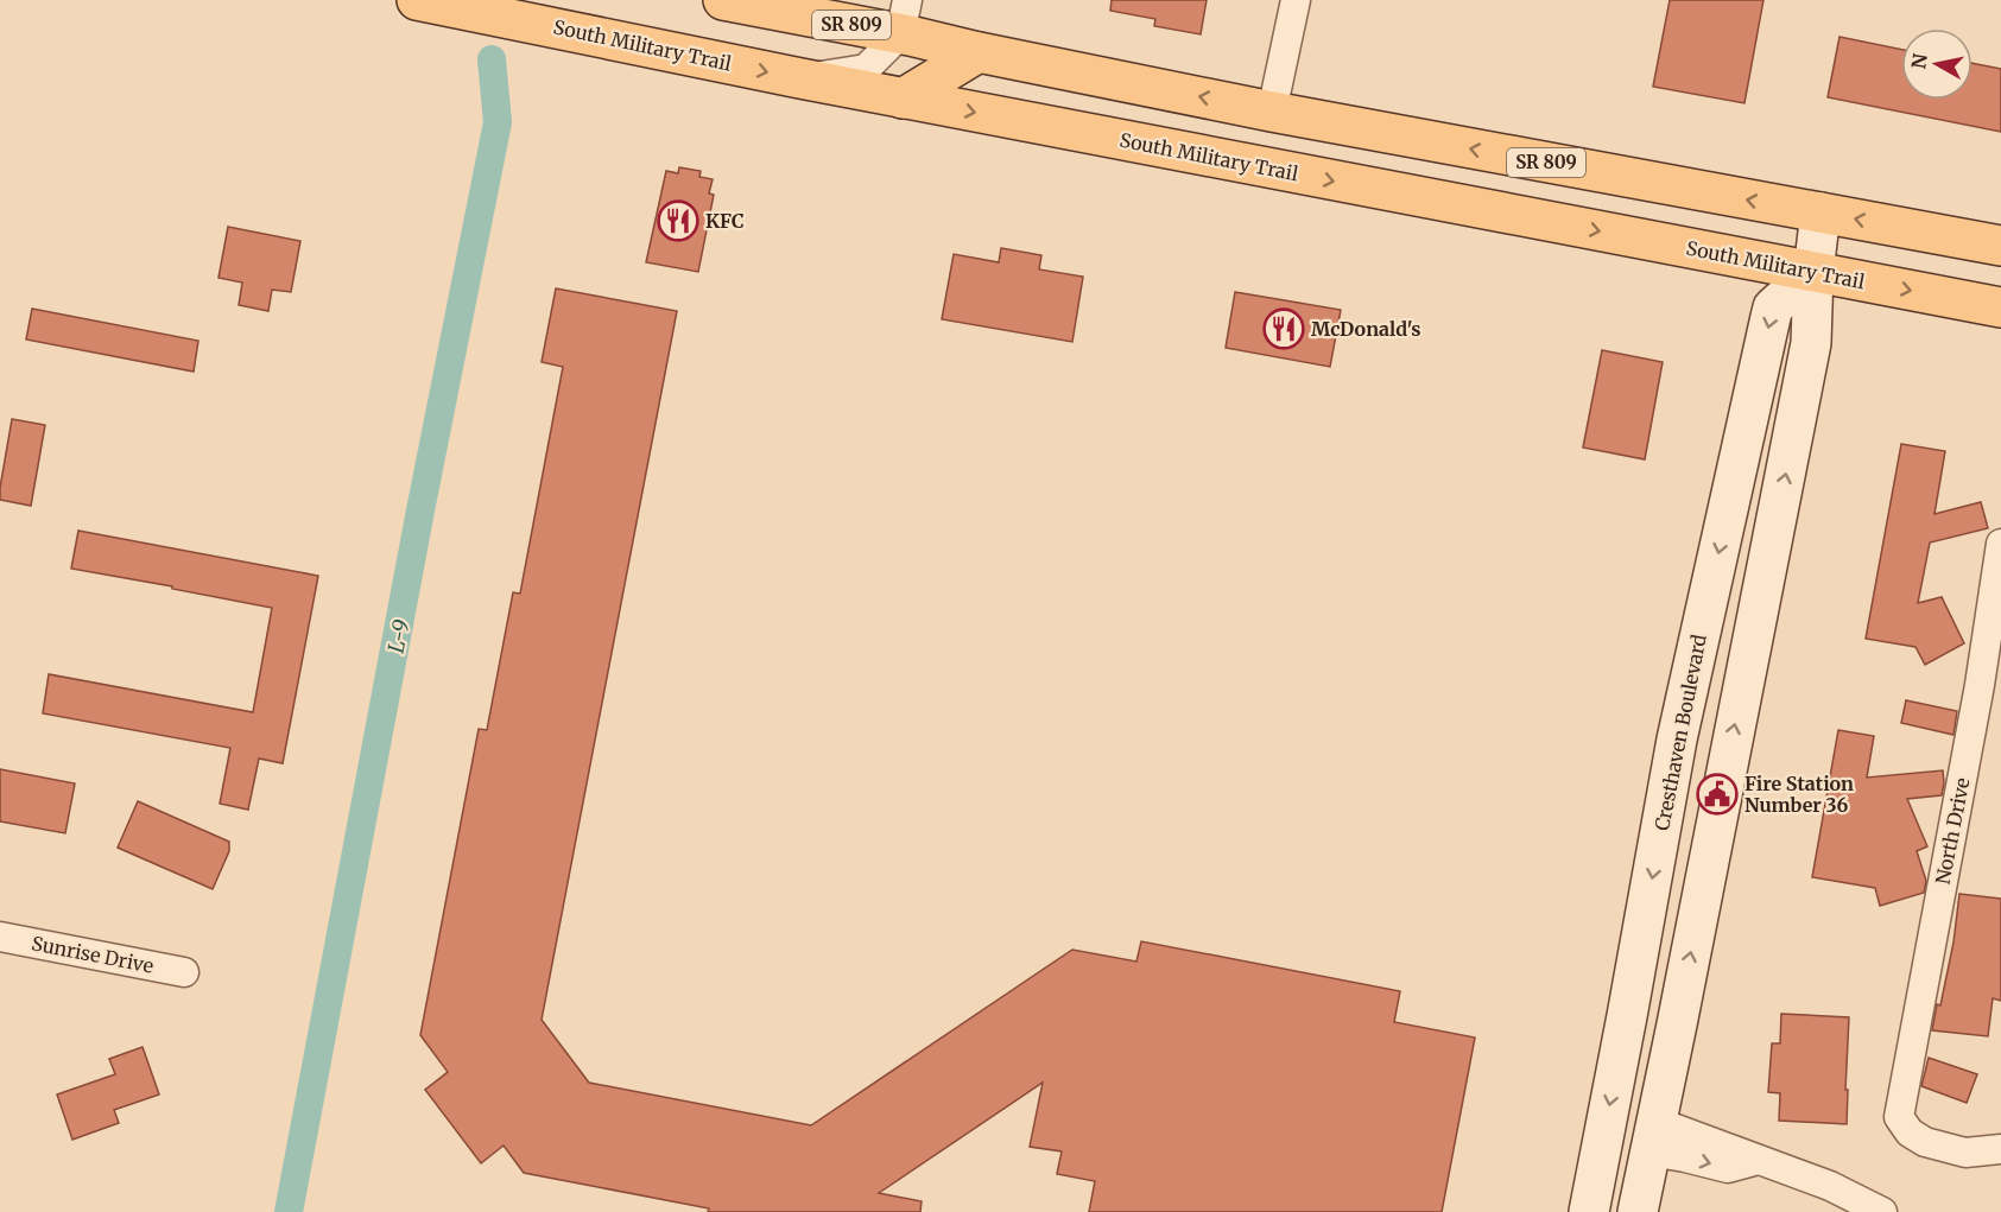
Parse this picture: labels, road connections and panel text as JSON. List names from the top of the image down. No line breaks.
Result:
{"streets":{"main road":["SR 809","South Military Trail"],"street":["Cresthaven Boulevard","North Drive","Sunrise Drive"]},"crossings":[["South Military Trail","Cresthaven Boulevard"]],"water":["L-9"],"places":{"restaurant":["KFC","McDonald's"],"public building":["Fire Station Number 36"]},"north":"left"}
